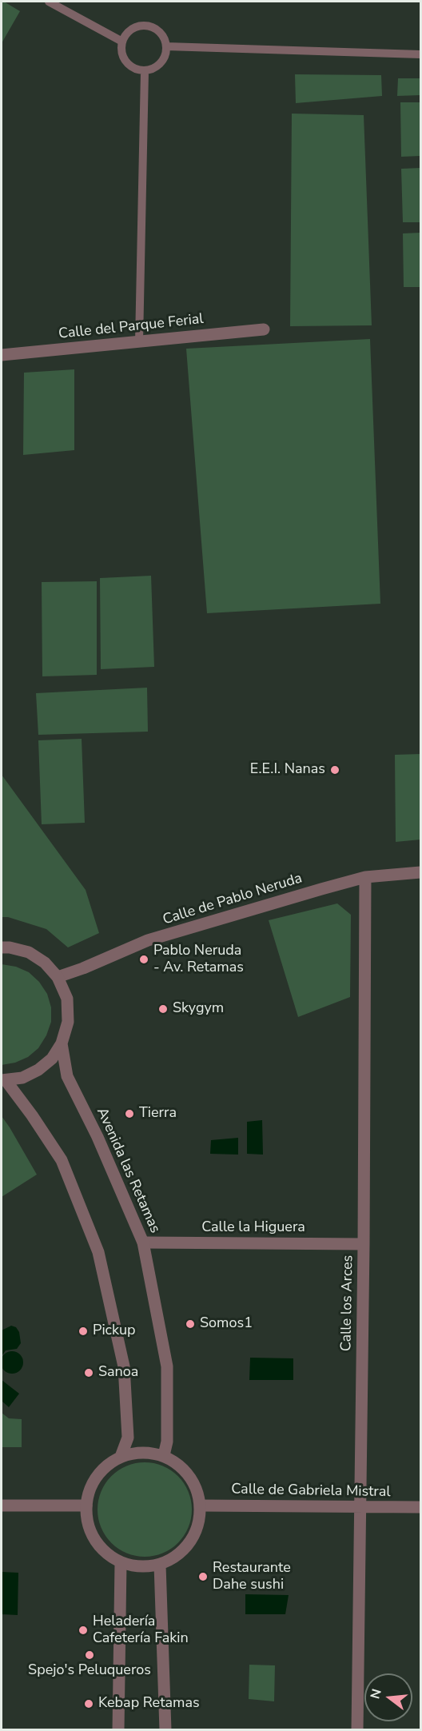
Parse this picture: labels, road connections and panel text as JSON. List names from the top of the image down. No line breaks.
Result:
{"streets":{"street":["Calle del Parque Ferial","Calle de Pablo Neruda","Avenida las Retamas","Calle la Higuera","Calle los Arces","Calle de Gabriela Mistral"]},"crossings":[["Calle de Pablo Neruda","Calle los Arces"],["Avenida las Retamas","Calle la Higuera"],["Avenida las Retamas","Calle de Gabriela Mistral"],["Calle la Higuera","Calle los Arces"],["Calle los Arces","Calle de Gabriela Mistral"]],"places":["E.E.I. Nanas","Pablo Neruda - Av. Retamas","Skygym","Tierra","Somos1","Pickup","Sanoa","Restaurante Dahe sushi","Heladería Cafetería Fakin","Spejo's Peluqueros","Kebap Retamas"],"north":"left"}
